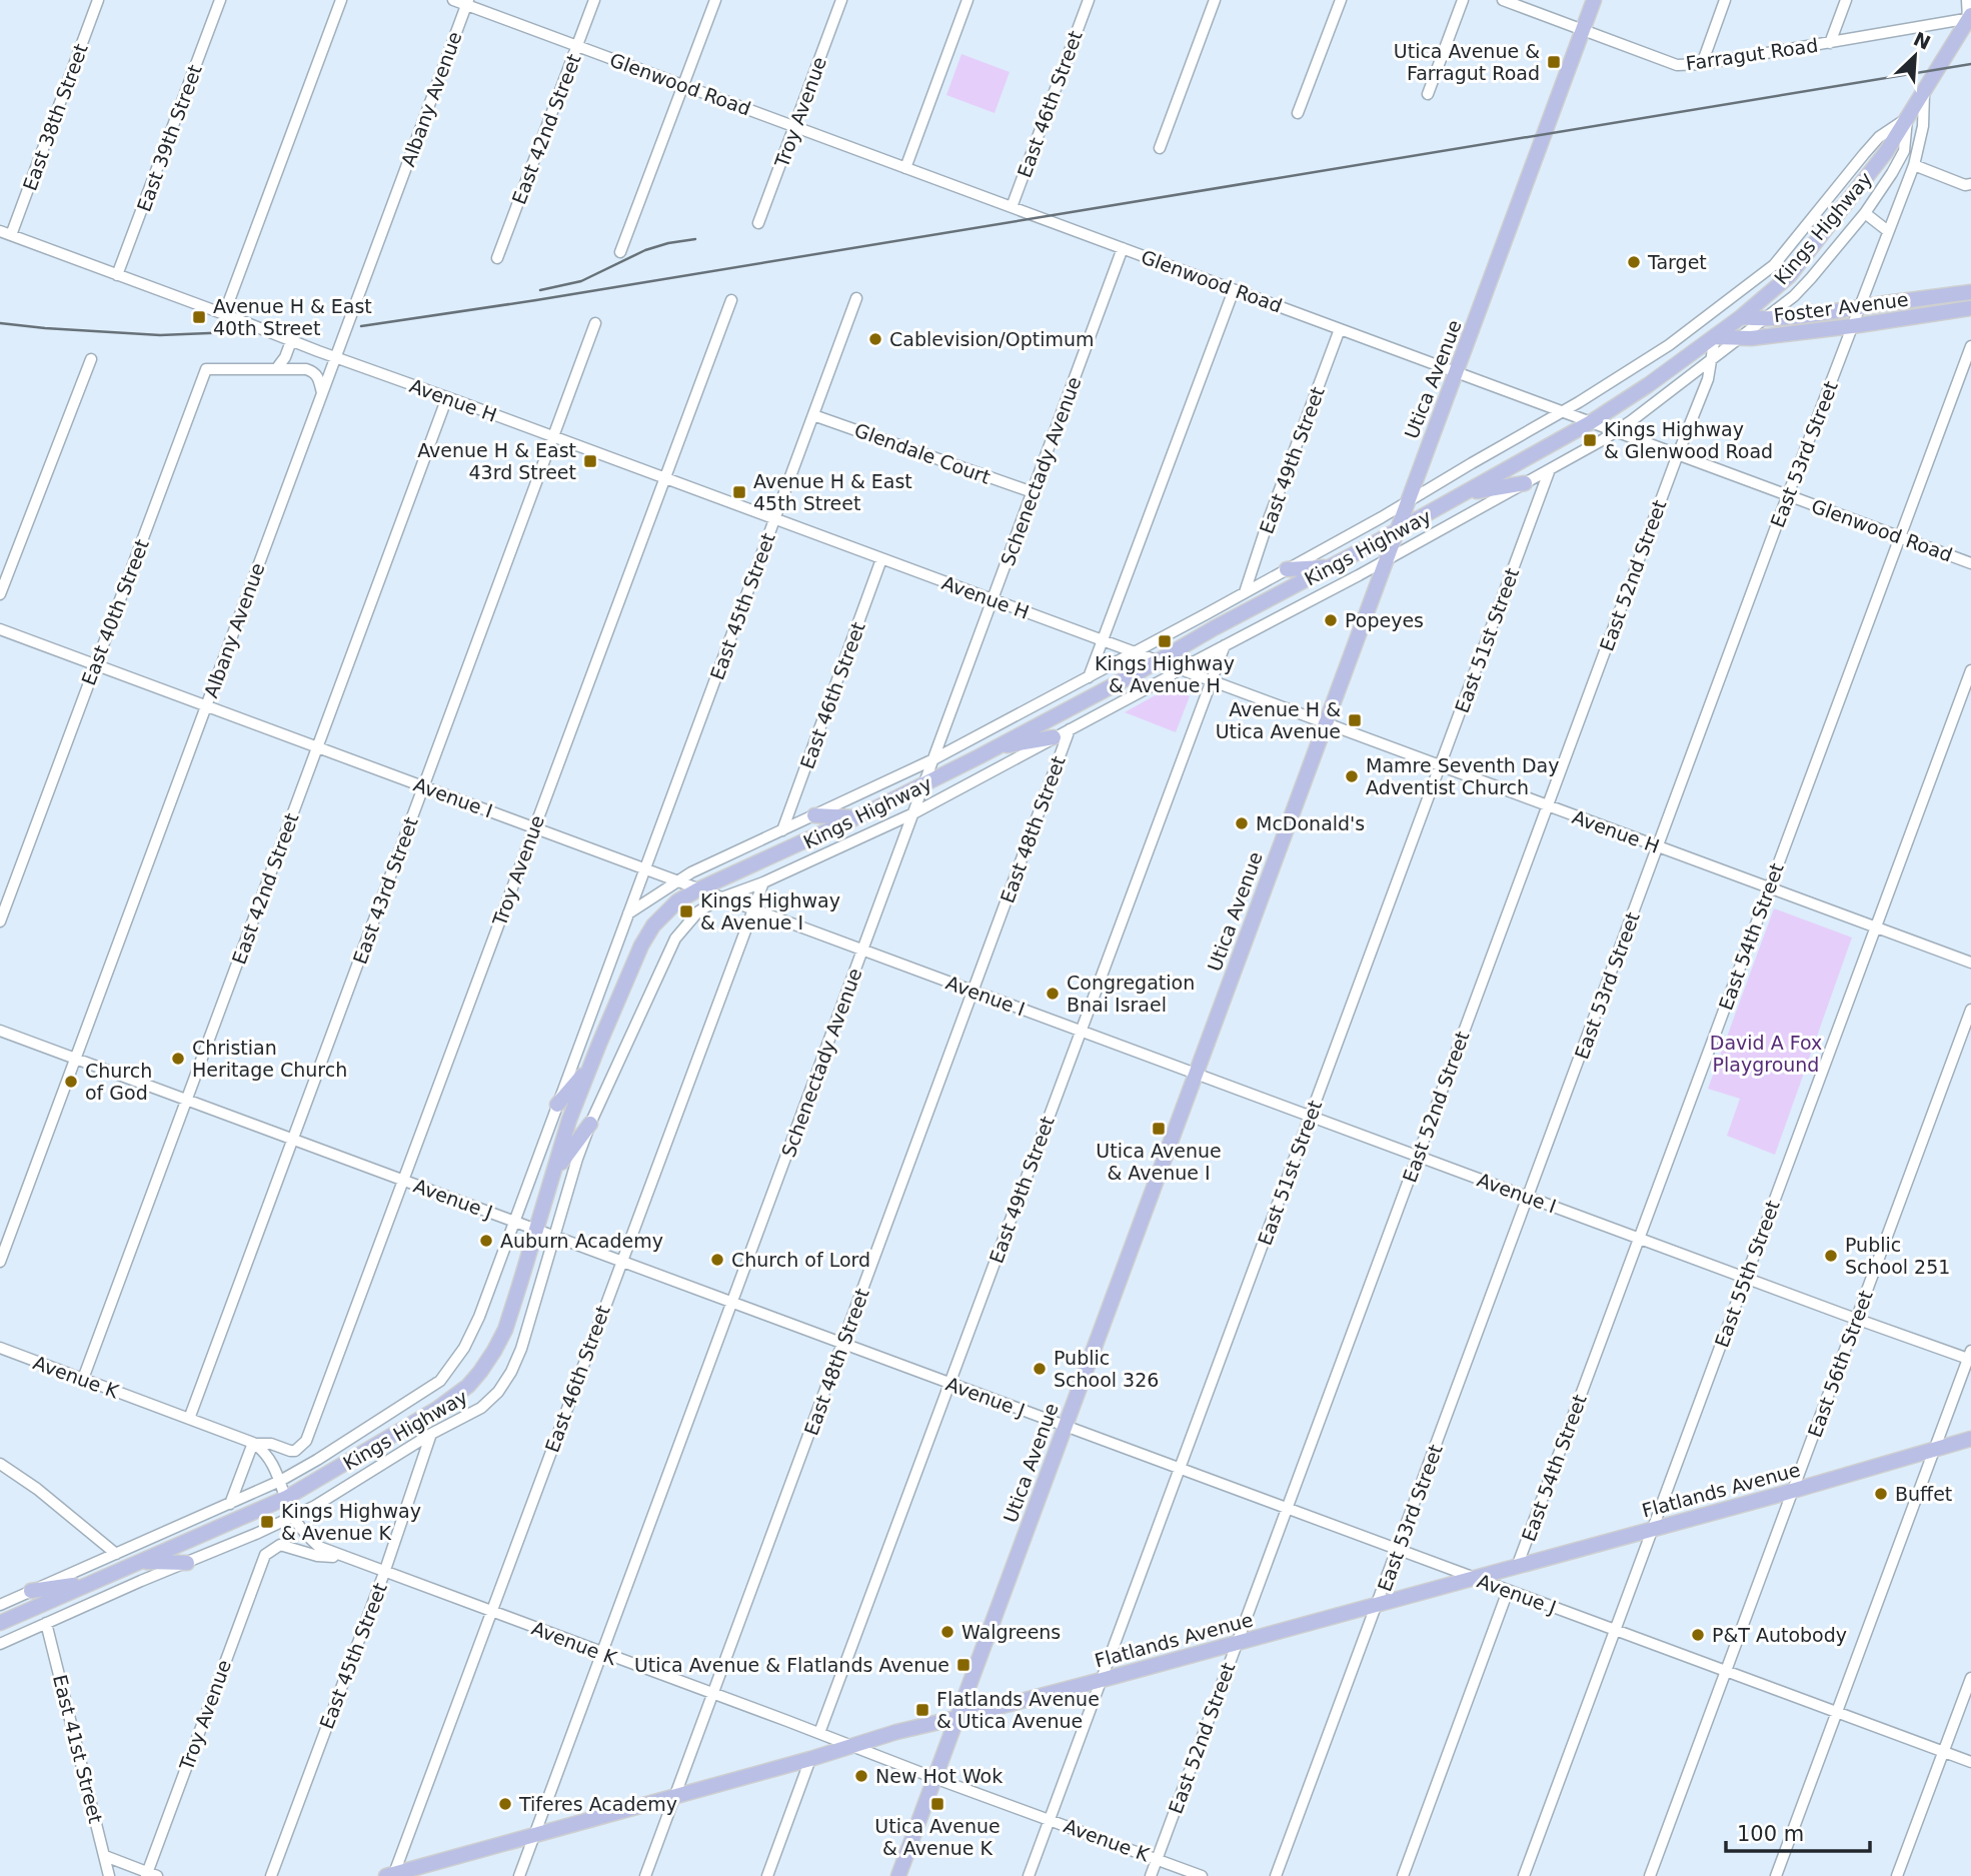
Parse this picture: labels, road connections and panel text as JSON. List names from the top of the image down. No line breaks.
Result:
{"streets":{"main road":["Kings Highway","Foster Avenue","Utica Avenue","Flatlands Avenue"],"street":["Farragut Road","Glenwood Road","Albany Avenue","East 46th Street","Troy Avenue","East 38th Street","East 42nd Street","East 39th Street","Avenue H","Glendale Court","East 53rd Street","East 49th Street","Schenectady Avenue","East 52nd Street","East 45th Street","East 40th Street","East 51st Street","Avenue I","East 48th Street","East 43rd Street","East 54th Street","Avenue J","East 55th Street","East 56th Street","Avenue K","East 41st Street"]},"crossings":[["Farragut Road","Kings Highway"],["Farragut Road","Utica Avenue"],["Glenwood Road","Albany Avenue"],["Glenwood Road","East 46th Street"],["Glenwood Road","Troy Avenue"],["Glenwood Road","East 42nd Street"],["Glenwood Road","Kings Highway"],["Glenwood Road","Utica Avenue"],["Glenwood Road","East 53rd Street"],["Glenwood Road","East 49th Street"],["Glenwood Road","Schenectady Avenue"],["Glenwood Road","East 52nd Street"],["Glenwood Road","East 54th Street"],["Albany Avenue","Avenue H"],["Albany Avenue","East 40th Street"],["Albany Avenue","Avenue I"],["Albany Avenue","Avenue J"],["East 46th Street","Kings Highway"],["East 46th Street","Avenue H"],["East 46th Street","Avenue I"],["East 46th Street","Avenue J"],["East 46th Street","Avenue K"],["East 46th Street","Flatlands Avenue"],["Troy Avenue","Avenue H"],["Troy Avenue","Avenue I"],["Troy Avenue","Avenue J"],["Troy Avenue","Avenue K"],["East 38th Street","Avenue H"],["East 42nd Street","Avenue H"],["East 42nd Street","Avenue I"],["East 42nd Street","Avenue J"],["East 42nd Street","Avenue K"],["East 39th Street","Avenue H"],["Kings Highway","Foster Avenue"],["Kings Highway","Utica Avenue"],["Kings Highway","Avenue H"],["Kings Highway","East 53rd Street"],["Kings Highway","East 49th Street"],["Kings Highway","Schenectady Avenue"],["Kings Highway","East 52nd Street"],["Kings Highway","East 45th Street"],["Kings Highway","East 51st Street"],["Kings Highway","Avenue I"],["Kings Highway","East 48th Street"],["Kings Highway","Avenue J"],["Kings Highway","Avenue K"],["Kings Highway","East 41st Street"],["Foster Avenue","East 53rd Street"],["Foster Avenue","East 52nd Street"],["Utica Avenue","Avenue H"],["Utica Avenue","Avenue I"],["Utica Avenue","Avenue J"],["Utica Avenue","Avenue K"],["Utica Avenue","Flatlands Avenue"],["Avenue H","East 53rd Street"],["Avenue H","East 49th Street"],["Avenue H","Schenectady Avenue"],["Avenue H","East 52nd Street"],["Avenue H","East 45th Street"],["Avenue H","East 51st Street"],["Avenue H","East 43rd Street"],["Avenue H","East 54th Street"],["Avenue H","East 55th Street"],["Glendale Court","Schenectady Avenue"],["Glendale Court","East 45th Street"],["East 53rd Street","Avenue I"],["East 53rd Street","Avenue J"],["East 53rd Street","Flatlands Avenue"],["East 49th Street","Avenue I"],["East 49th Street","Avenue J"],["East 49th Street","Avenue K"],["Schenectady Avenue","Avenue I"],["Schenectady Avenue","Avenue J"],["Schenectady Avenue","Avenue K"],["Schenectady Avenue","Flatlands Avenue"],["East 52nd Street","Avenue I"],["East 52nd Street","Avenue J"],["East 52nd Street","Avenue K"],["East 52nd Street","Flatlands Avenue"],["East 45th Street","Avenue I"],["East 45th Street","Avenue K"],["East 40th Street","Avenue I"],["East 51st Street","Avenue I"],["East 51st Street","Avenue J"],["East 51st Street","Avenue K"],["East 51st Street","Flatlands Avenue"],["Avenue I","East 48th Street"],["Avenue I","East 43rd Street"],["Avenue I","East 54th Street"],["Avenue I","East 55th Street"],["Avenue I","East 56th Street"],["East 48th Street","Avenue J"],["East 48th Street","Avenue K"],["East 48th Street","Flatlands Avenue"],["East 43rd Street","Avenue J"],["East 43rd Street","Avenue K"],["East 54th Street","Flatlands Avenue"],["Avenue J","East 55th Street"],["Avenue J","East 56th Street"],["Avenue J","Flatlands Avenue"],["East 55th Street","Flatlands Avenue"],["East 56th Street","Flatlands Avenue"],["Avenue K","Flatlands Avenue"]],"parks":["David A Fox Playground"],"places":{"transit":["Utica Avenue & Farragut Road","Avenue H & East 40th Street","Kings Highway & Glenwood Road","Avenue H & East 43rd Street","Avenue H & East 45th Street","Kings Highway & Avenue H","Avenue H & Utica Avenue","Kings Highway & Avenue I","Utica Avenue & Avenue I","Kings Highway & Avenue K","Utica Avenue & Flatlands Avenue","Flatlands Avenue & Utica Avenue","Utica Avenue & Avenue K"],"other":["Target","Cablevision/Optimum","Popeyes","Mamre Seventh Day Adventist Church","McDonald's","Congregation Bnai Israel","Christian Heritage Church","Church of God","Auburn Academy","Public School 251","Church of Lord","Public School 326","Buffet","Walgreens","P&T Autobody","New Hot Wok","Tiferes Academy"]},"scale_bar":"100 m","north":"top right"}
